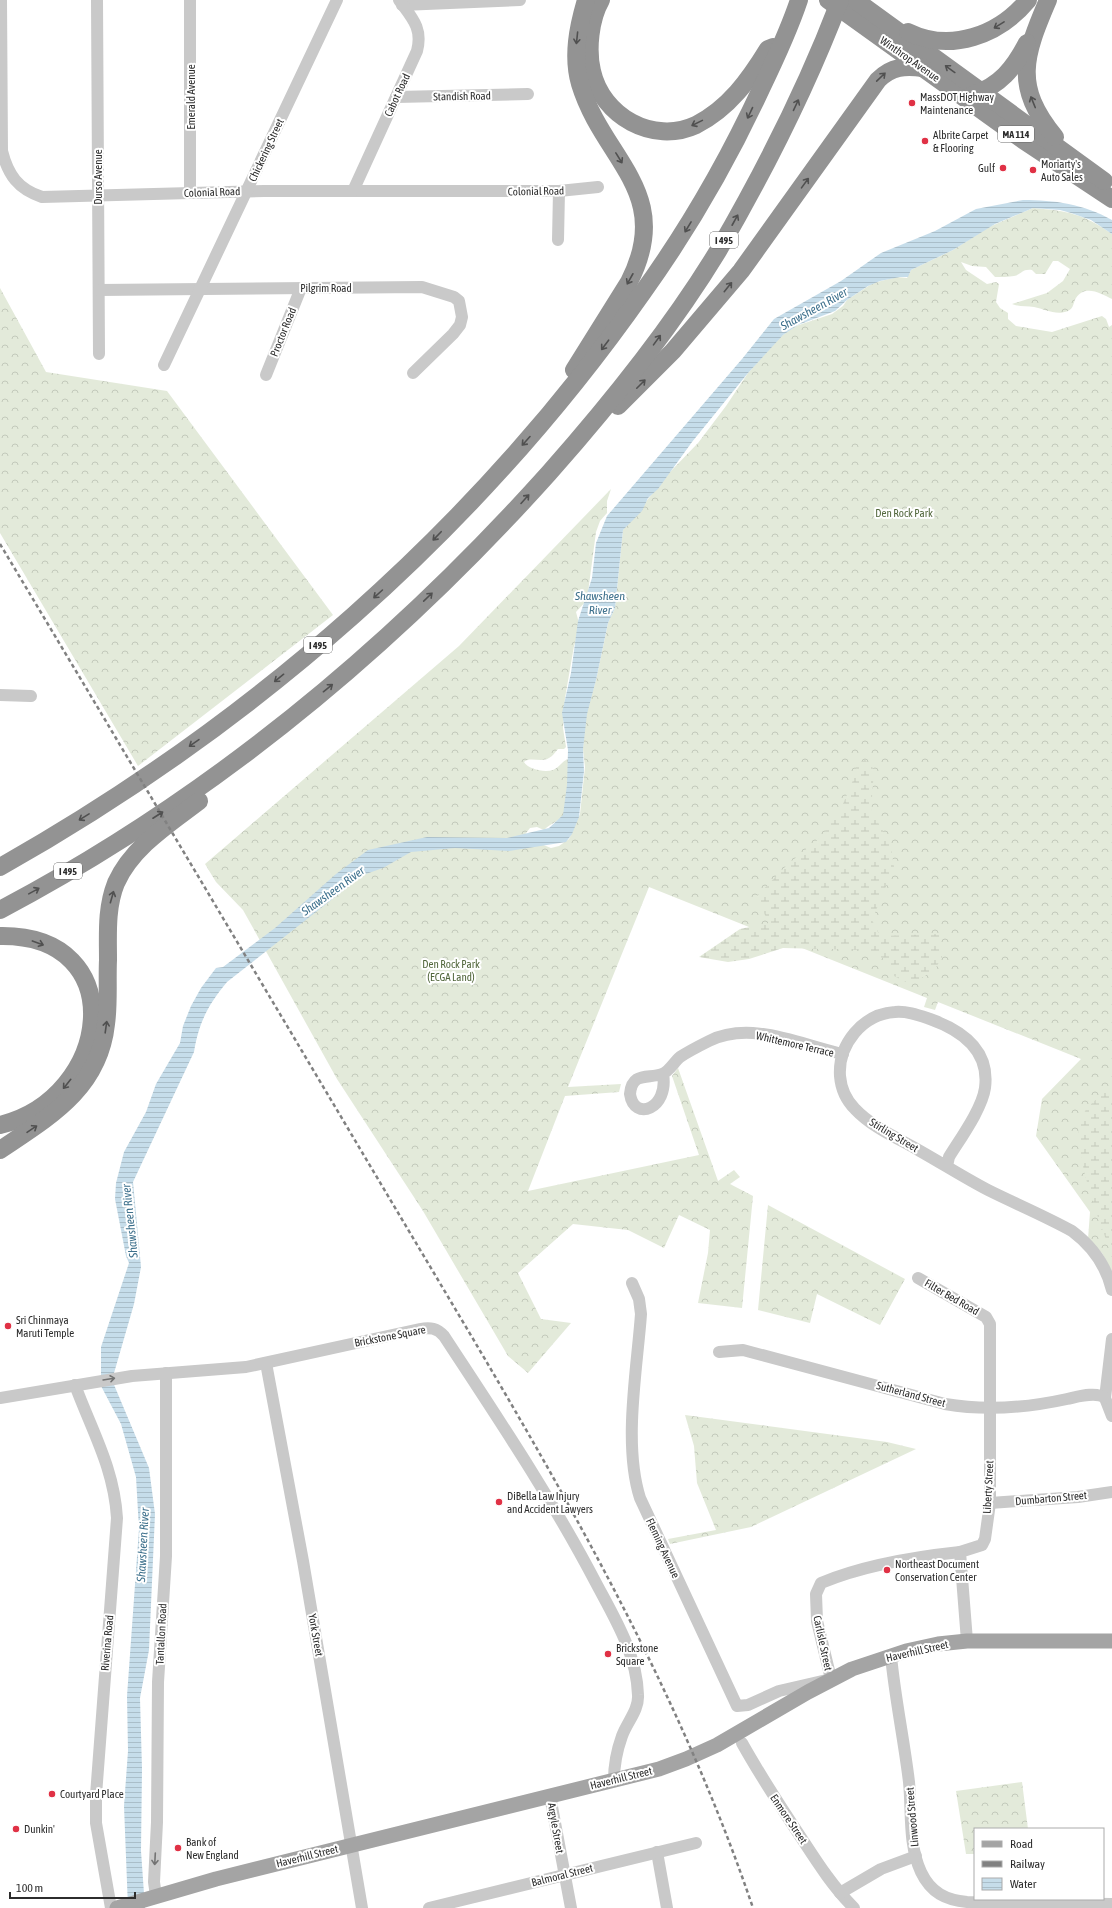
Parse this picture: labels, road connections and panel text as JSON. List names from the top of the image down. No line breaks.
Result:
{"streets":{"highway":["Winthrop Avenue","MA 114","I 495"],"main road":["Haverhill Street"],"street":["Cabot Road","Standish Road","Emerald Avenue","Chickering Street","Durso Avenue","Colonial Road","Pilgrim Road","Proctor Road","Whittemore Terrace","Stirling Street","Filter Bed Road","Brickstone Square","Sutherland Street","Liberty Street","Dumbarton Street","Fleming Avenue","Tantallon Road","York Street","Riverina Road","Carlisle Street","Linwood Street","Enmore Street","Argyle Street","Balmoral Street"]},"crossings":[["Cabot Road","Standish Road"],["Cabot Road","Colonial Road"],["Emerald Avenue","Colonial Road"],["Chickering Street","Colonial Road"],["Chickering Street","Pilgrim Road"],["Durso Avenue","Colonial Road"],["Durso Avenue","Pilgrim Road"],["Pilgrim Road","Proctor Road"],["Whittemore Terrace","Stirling Street"],["Filter Bed Road","Liberty Street"],["Brickstone Square","Tantallon Road"],["Brickstone Square","York Street"],["Brickstone Square","Riverina Road"],["Brickstone Square","Haverhill Street"],["Sutherland Street","Liberty Street"],["Liberty Street","Dumbarton Street"],["Liberty Street","Carlisle Street"],["Fleming Avenue","Carlisle Street"],["Fleming Avenue","Haverhill Street"],["Tantallon Road","Haverhill Street"],["York Street","Haverhill Street"],["Riverina Road","Haverhill Street"],["Carlisle Street","Haverhill Street"],["Haverhill Street","Linwood Street"],["Haverhill Street","Argyle Street"],["Argyle Street","Balmoral Street"]],"one_way":["Tantallon Road"],"water":["Shawsheen River"],"parks":["Den Rock Park","Den Rock Park (ECGA Land)"],"places":["MassDOT Highway Maintenance","Albrite Carpet & Flooring","Gulf","Moriarty's Auto Sales","Sri Chinmaya Maruti Temple","DiBella Law Injury and Accident Lawyers","Northeast Document Conservation Center","Brickstone Square","Courtyard Place","Dunkin'","Bank of New England"],"legend":["Road","Railway","Water"],"scale_bar":"100 m"}
